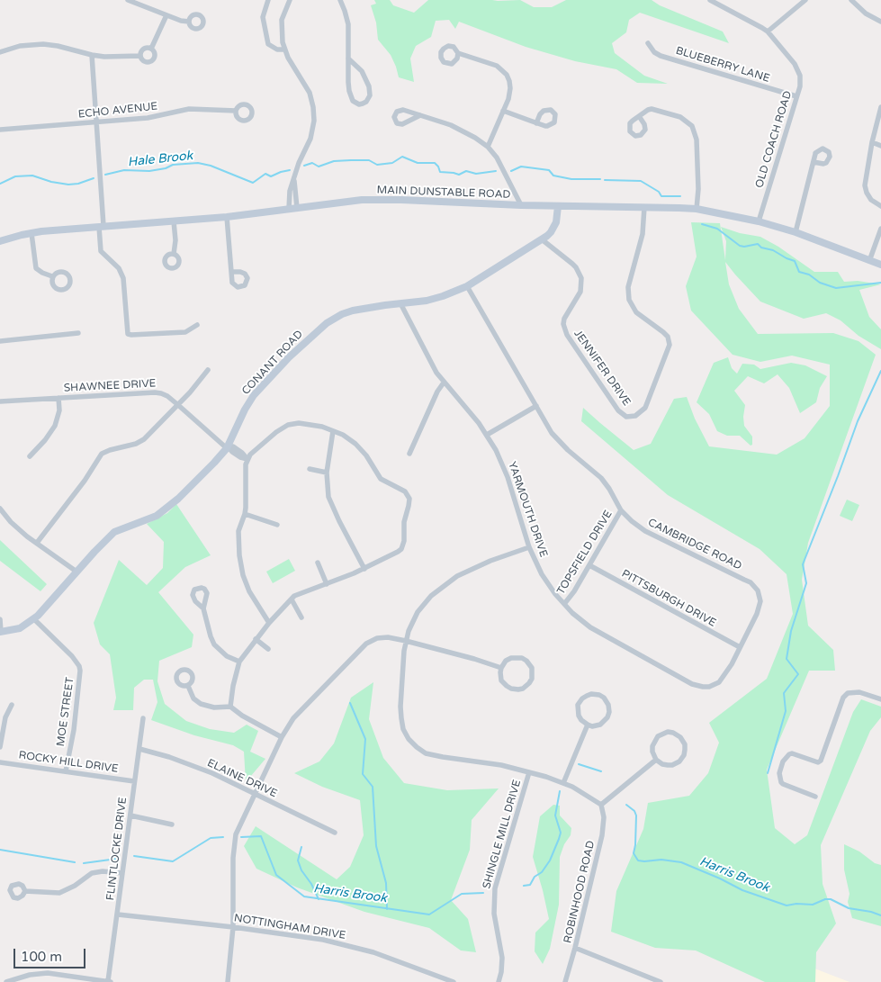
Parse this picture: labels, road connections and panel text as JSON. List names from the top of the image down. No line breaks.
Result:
{"streets":{"main road":["MAIN DUNSTABLE ROAD","CONANT ROAD"],"street":["BLUEBERRY LANE","ECHO AVENUE","OLD COACH ROAD","JENNIFER DRIVE","SHAWNEE DRIVE","YARMOUTH DRIVE","CAMBRIDGE ROAD","TOPSFIELD DRIVE","PITTSBURGH DRIVE","MOE STREET","ROCKY HILL DRIVE","ELAINE DRIVE","SHINGLE MILL DRIVE","FLINTLOCKE DRIVE","ROBINHOOD ROAD","NOTTINGHAM DRIVE"]},"crossings":[["BLUEBERRY LANE","OLD COACH ROAD"],["OLD COACH ROAD","MAIN DUNSTABLE ROAD"],["MAIN DUNSTABLE ROAD","CONANT ROAD"],["MAIN DUNSTABLE ROAD","JENNIFER DRIVE"],["CONANT ROAD","JENNIFER DRIVE"],["CONANT ROAD","SHAWNEE DRIVE"],["CONANT ROAD","YARMOUTH DRIVE"],["CONANT ROAD","CAMBRIDGE ROAD"],["CONANT ROAD","MOE STREET"],["YARMOUTH DRIVE","CAMBRIDGE ROAD"],["YARMOUTH DRIVE","TOPSFIELD DRIVE"],["YARMOUTH DRIVE","PITTSBURGH DRIVE"],["CAMBRIDGE ROAD","TOPSFIELD DRIVE"],["CAMBRIDGE ROAD","PITTSBURGH DRIVE"],["TOPSFIELD DRIVE","PITTSBURGH DRIVE"],["MOE STREET","ROCKY HILL DRIVE"],["ROCKY HILL DRIVE","FLINTLOCKE DRIVE"],["ELAINE DRIVE","FLINTLOCKE DRIVE"],["FLINTLOCKE DRIVE","NOTTINGHAM DRIVE"]],"water":["Hale Brook","Harris Brook"],"scale_bar":"100 m"}
